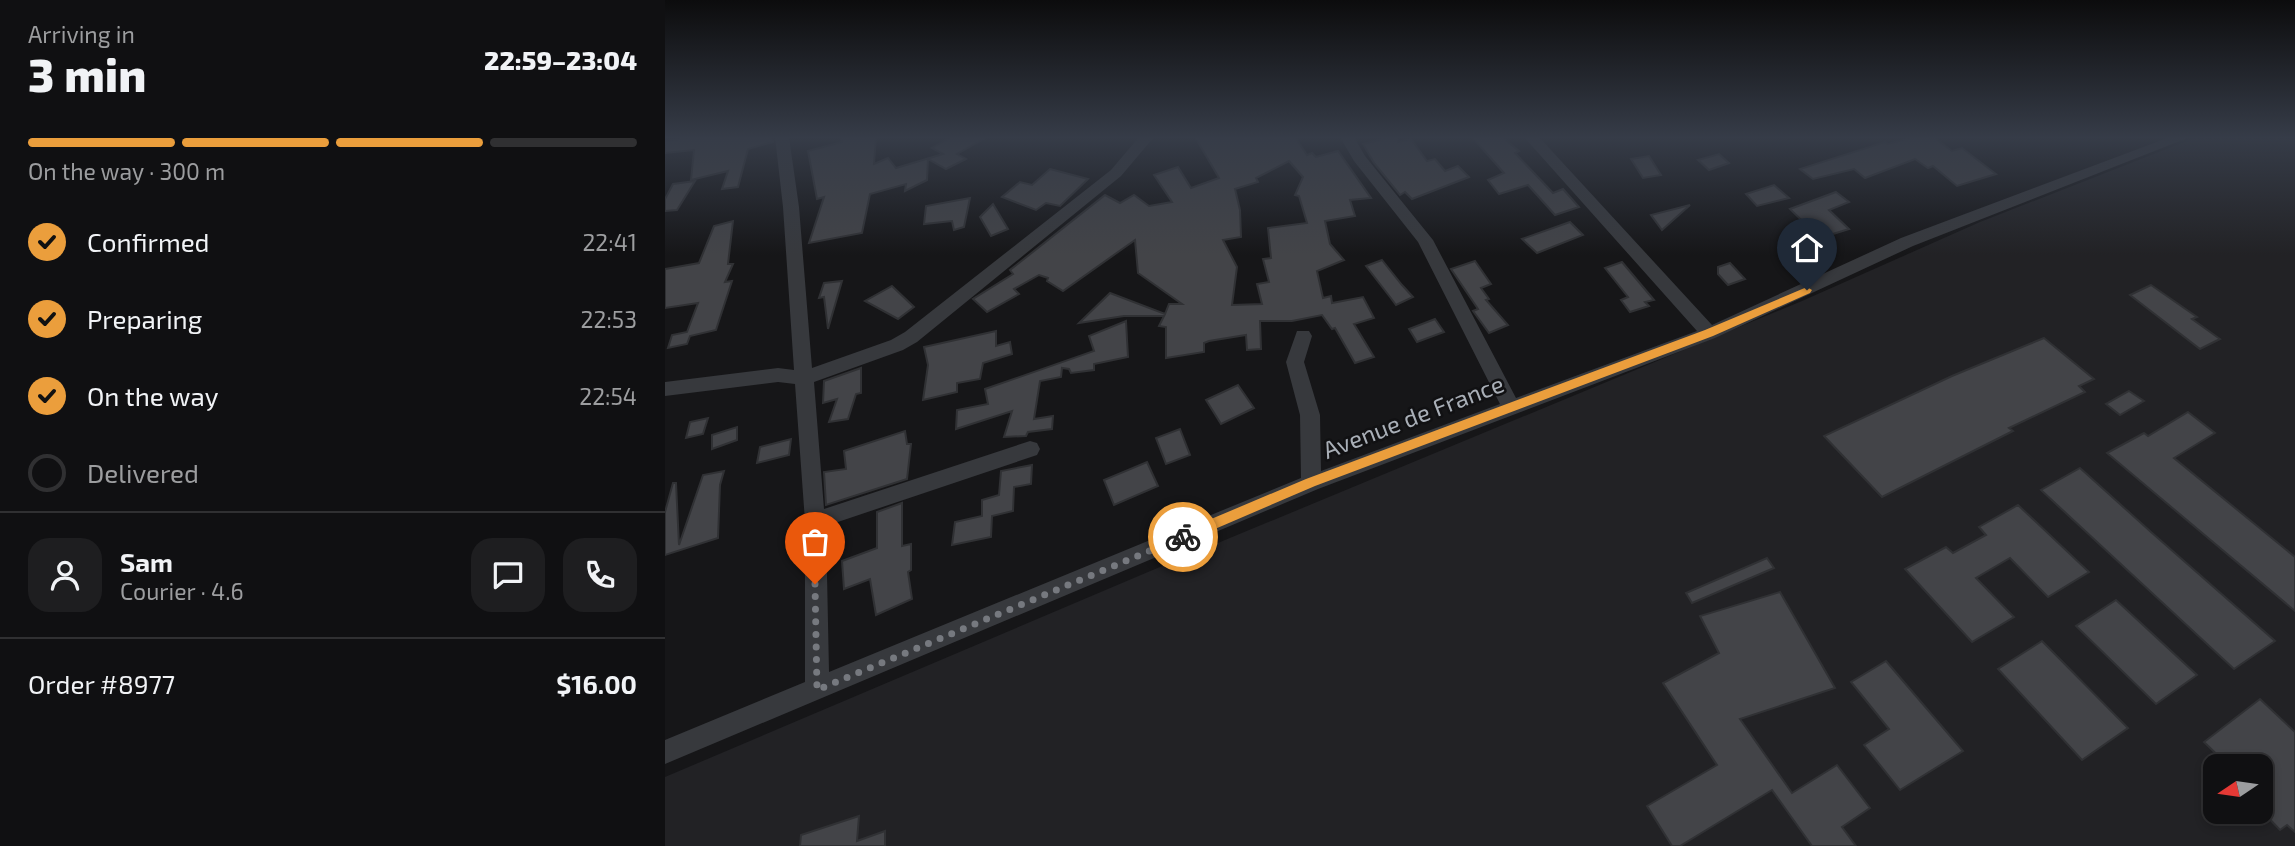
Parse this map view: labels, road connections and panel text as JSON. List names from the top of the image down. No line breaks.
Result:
{"streets":{"street":["Avenue de France"]},"north":"left","page":{"heading":["3 min","Arriving in","22:59–23:04"],"panel":["Sam","Courier · 4.6","Order #8977","$16.00"],"bar":"On the way · 300 m","list":[["Confirmed","22:41"],["Preparing","22:53"],["On the way","22:54"],"Delivered"]}}
